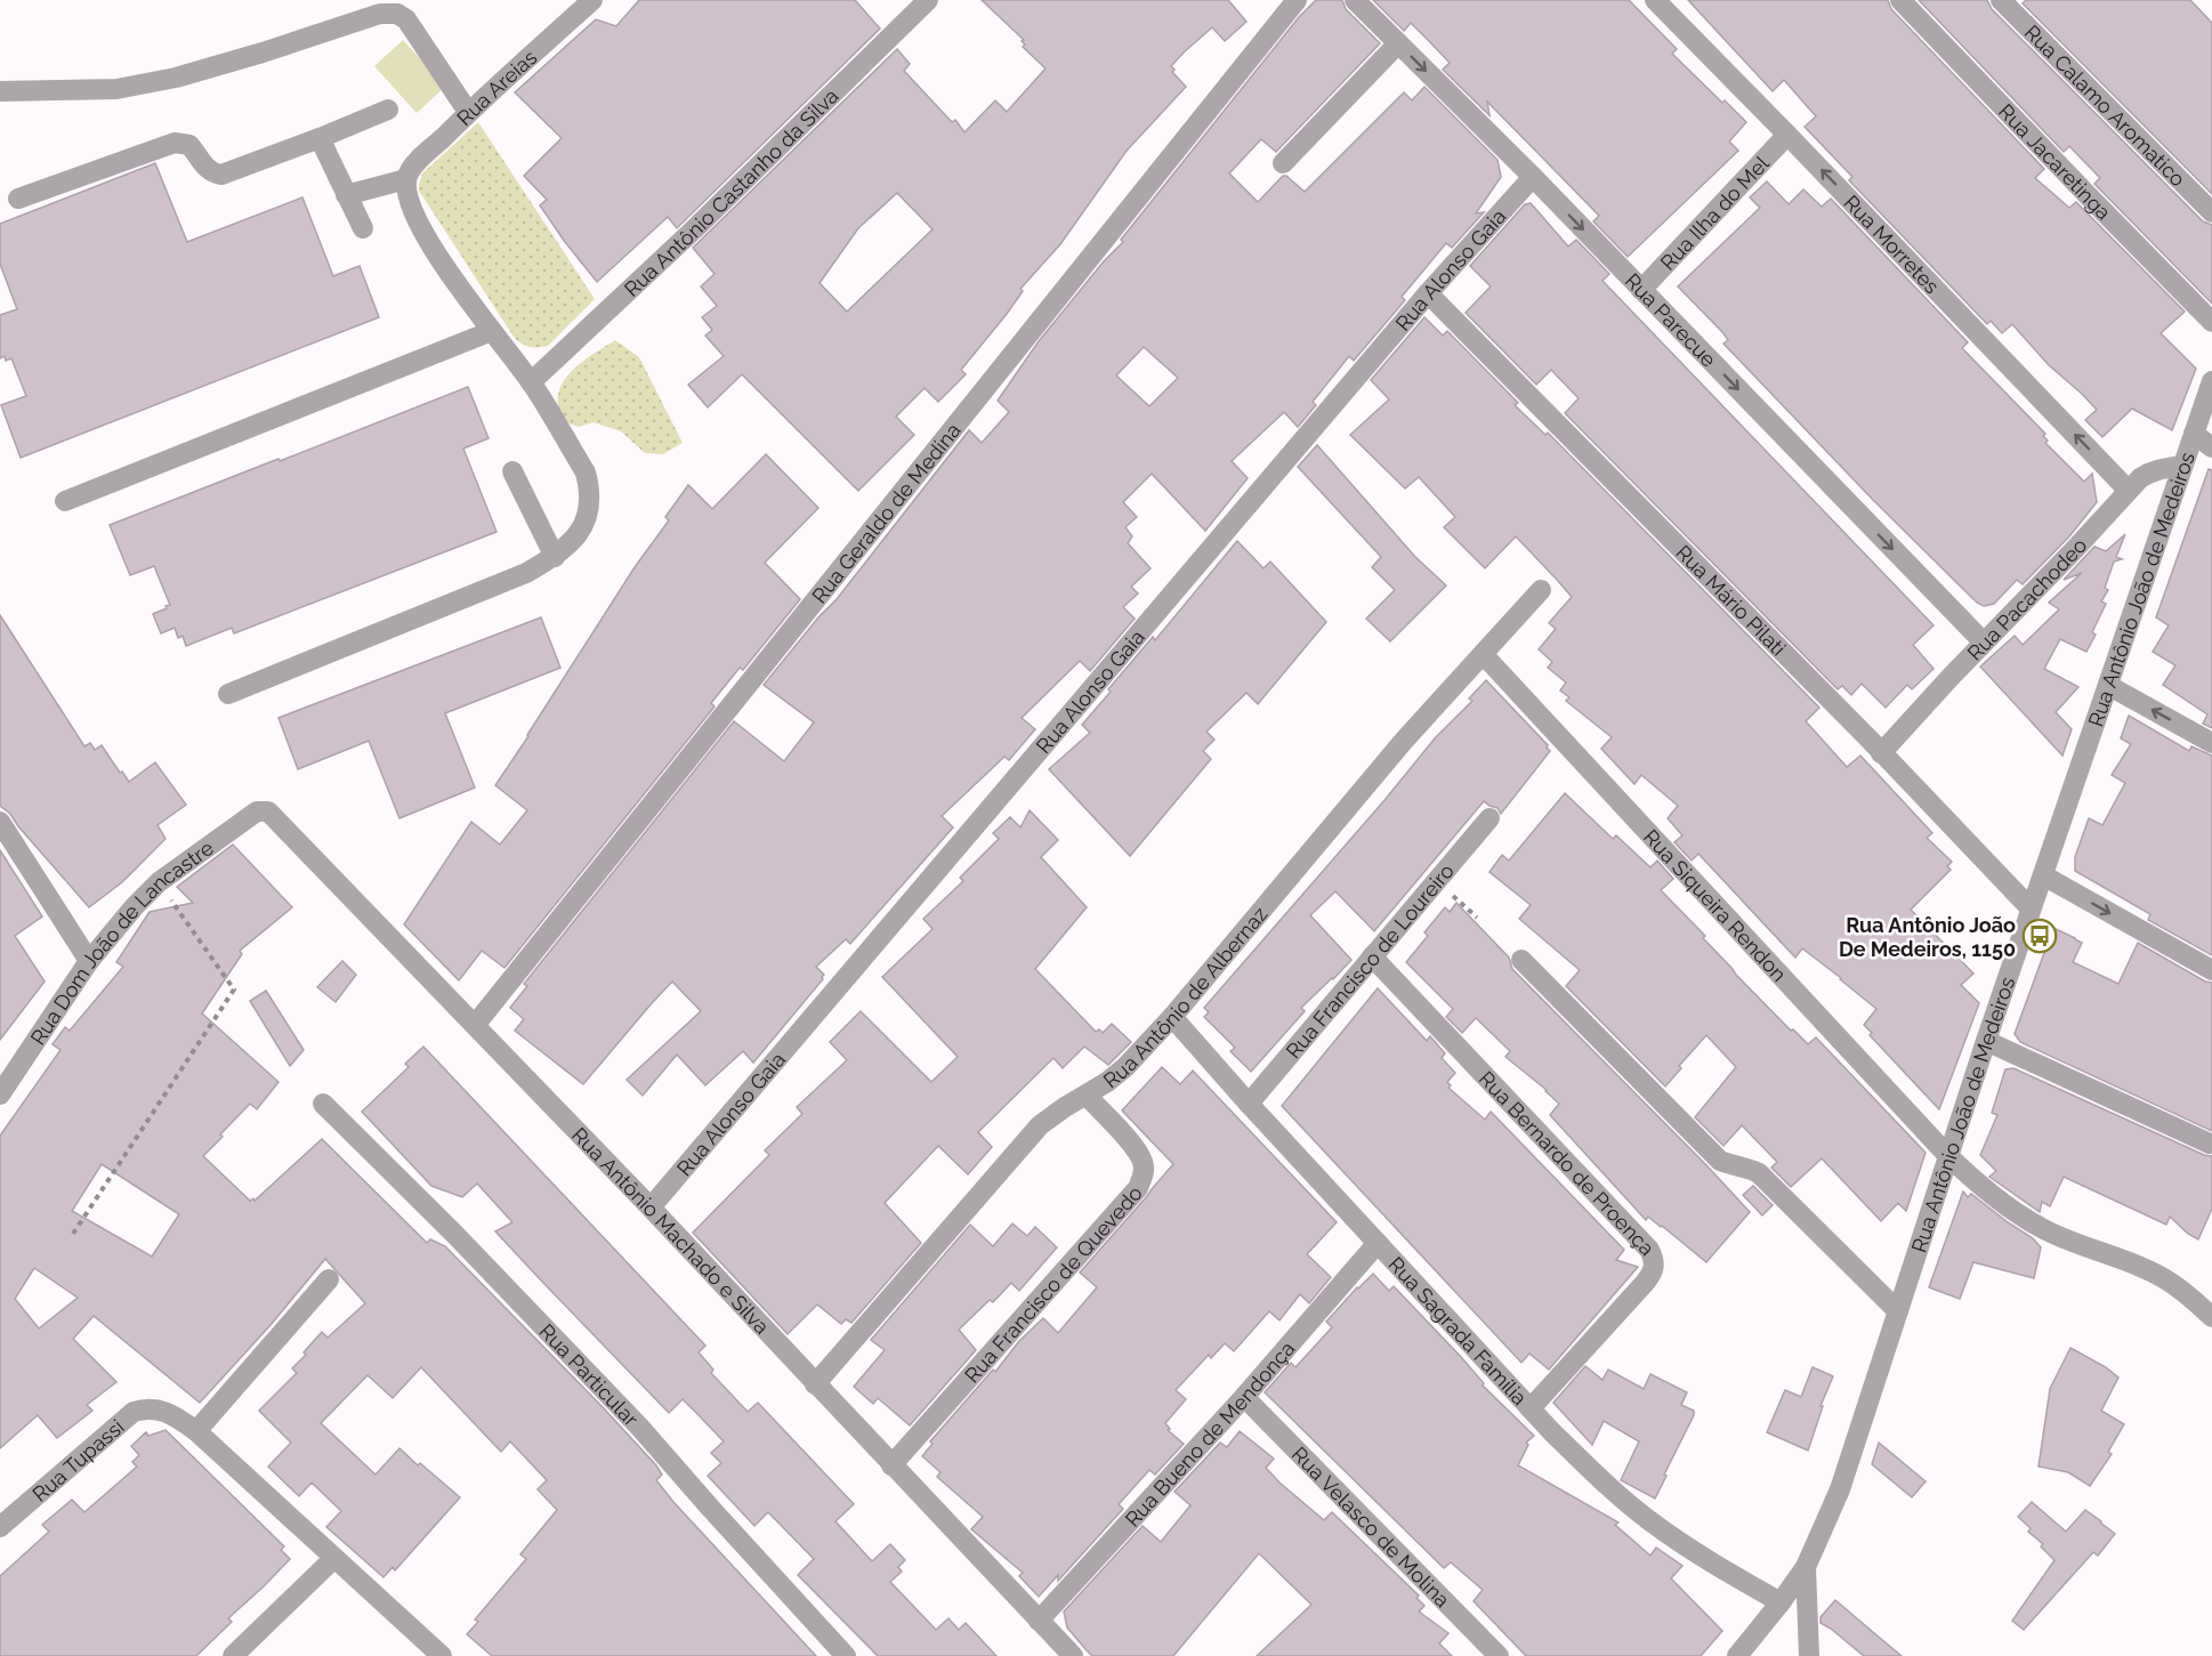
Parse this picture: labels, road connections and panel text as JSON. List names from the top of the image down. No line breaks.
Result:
{"streets":{"street":["Rua Areias","Rua Calamo Aromatico","Rua Jacaretinga","Rua Antônio Castanho da Silva","Rua Ilha do Mel","Rua Morretes","Rua Alonso Gaia","Rua Parecue","Rua Geraldo de Medina","Rua Antônio João de Medeiros","Rua Pacachodeo","Rua Mário Pilati","Rua Siqueira Rendon","Rua Dom João de Lancastre","Rua Francisco de Loureiro","Rua Antônio de Albernaz","Rua Bernardo de Proença","Rua Antônio Machado e Silva","Rua Francisco de Quevedo","Rua Sagrada Família","Rua Particular","Rua Bueno de Mendonça","Rua Tupassi","Rua Velasco de Molina"]},"crossings":[["Rua Ilha do Mel","Rua Morretes"],["Rua Ilha do Mel","Rua Parecue"],["Rua Morretes","Rua Pacachodeo"],["Rua Alonso Gaia","Rua Parecue"],["Rua Alonso Gaia","Rua Mário Pilati"],["Rua Alonso Gaia","Rua Antônio Machado e Silva"],["Rua Parecue","Rua Pacachodeo"],["Rua Geraldo de Medina","Rua Antônio Machado e Silva"],["Rua Antônio João de Medeiros","Rua Pacachodeo"],["Rua Antônio João de Medeiros","Rua Mário Pilati"],["Rua Antônio João de Medeiros","Rua Siqueira Rendon"],["Rua Pacachodeo","Rua Mário Pilati"],["Rua Siqueira Rendon","Rua Antônio de Albernaz"],["Rua Dom João de Lancastre","Rua Antônio Machado e Silva"],["Rua Francisco de Loureiro","Rua Bernardo de Proença"],["Rua Francisco de Loureiro","Rua Sagrada Família"],["Rua Antônio de Albernaz","Rua Antônio Machado e Silva"],["Rua Antônio de Albernaz","Rua Francisco de Quevedo"],["Rua Antônio de Albernaz","Rua Sagrada Família"],["Rua Bernardo de Proença","Rua Sagrada Família"],["Rua Antônio Machado e Silva","Rua Francisco de Quevedo"],["Rua Antônio Machado e Silva","Rua Bueno de Mendonça"],["Rua Sagrada Família","Rua Bueno de Mendonça"],["Rua Bueno de Mendonça","Rua Velasco de Molina"]],"one_way":["Rua Morretes","Rua Parecue"],"places":{"bus stop":["Rua Antônio João De Medeiros, 1150"]}}
